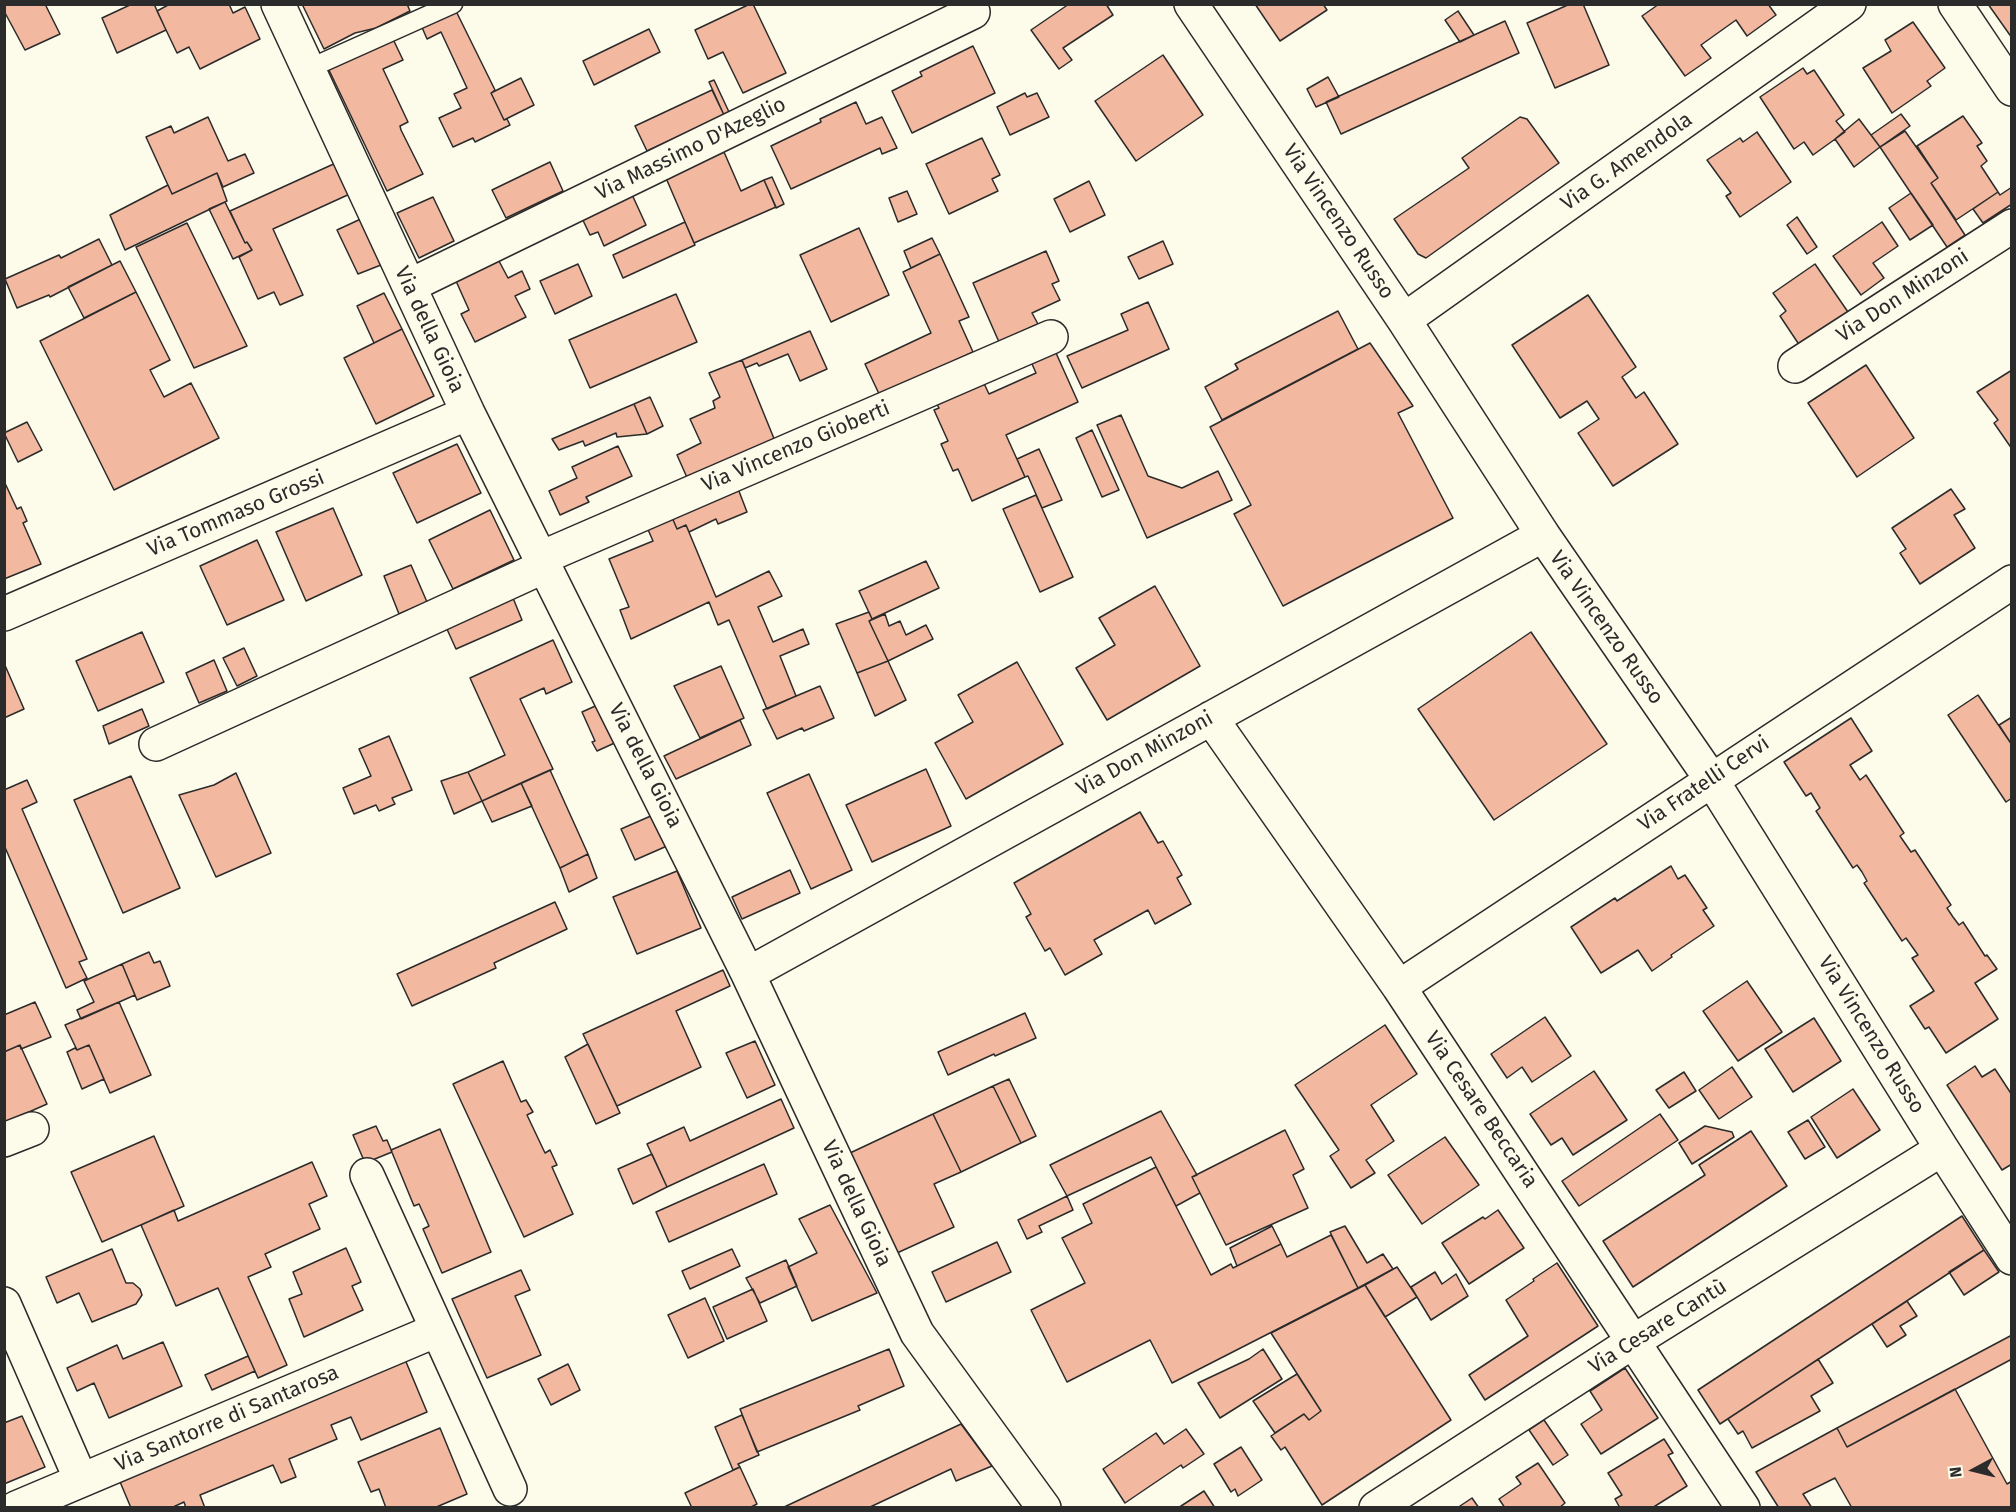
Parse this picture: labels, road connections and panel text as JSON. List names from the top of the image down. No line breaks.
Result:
{"streets":{"street":["Via Massimo D'Azeglio","Via G. Amendola","Via Vincenzo Russo","Via Don Minzoni","Via della Gioia","Via Vincenzo Gioberti","Via Tommaso Grossi","Via Fratelli Cervi","Via Cesare Beccaria","Via Cesare Cantù","Via Santorre di Santarosa"]},"crossings":[["Via Massimo D'Azeglio","Via della Gioia"],["Via G. Amendola","Via Vincenzo Russo"],["Via Vincenzo Russo","Via Don Minzoni"],["Via Vincenzo Russo","Via Fratelli Cervi"],["Via Vincenzo Russo","Via Cesare Cantù"],["Via Don Minzoni","Via della Gioia"],["Via Don Minzoni","Via Cesare Beccaria"],["Via della Gioia","Via Vincenzo Gioberti"],["Via della Gioia","Via Tommaso Grossi"],["Via Fratelli Cervi","Via Cesare Beccaria"],["Via Cesare Beccaria","Via Cesare Cantù"]],"north":"left"}
